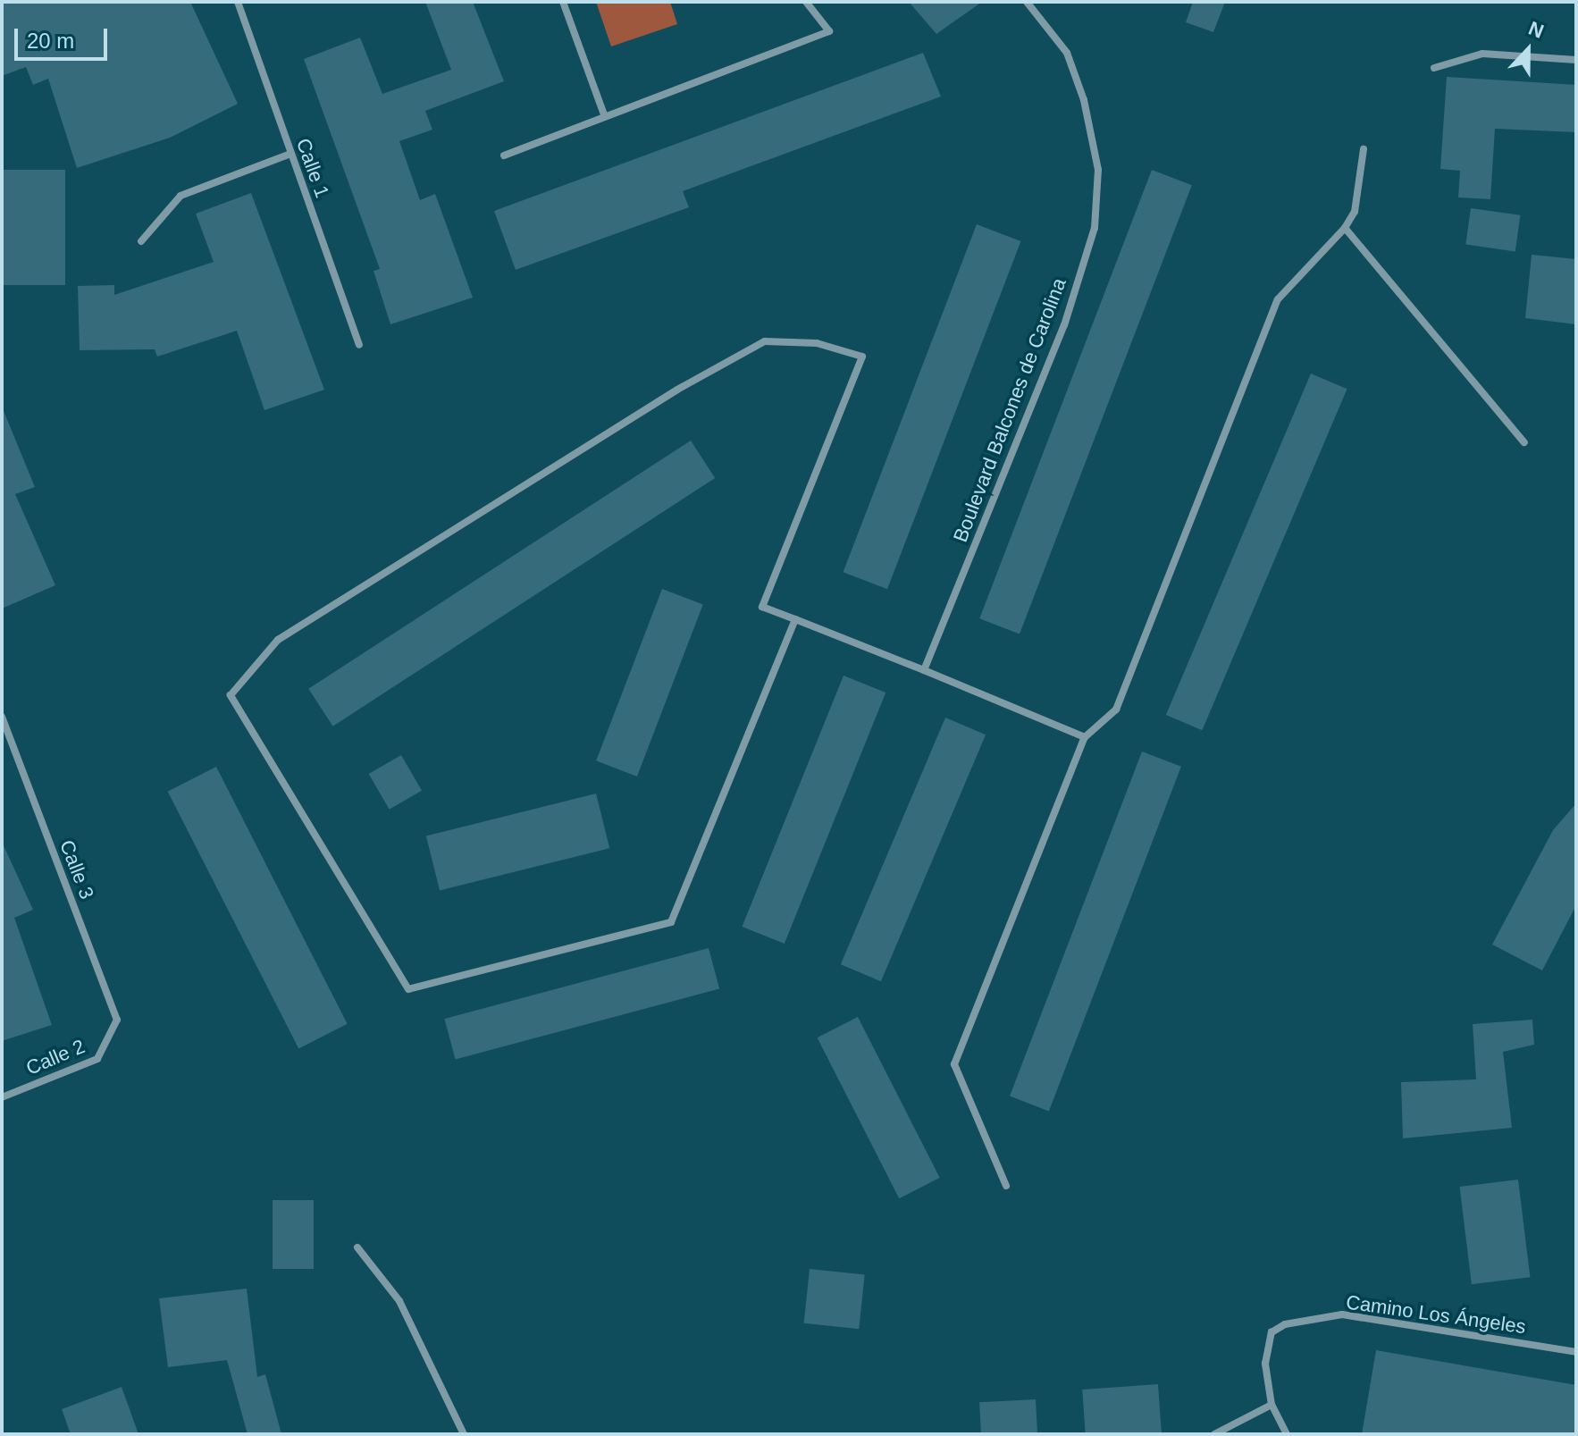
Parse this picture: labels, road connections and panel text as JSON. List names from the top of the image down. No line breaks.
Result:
{"streets":{"street":["Calle 1","Boulevard Balcones de Carolina","Calle 3","Calle 2","Camino Los Ángeles"]},"crossings":[["Calle 3","Calle 2"]],"scale_bar":"20 m","north":"top"}
